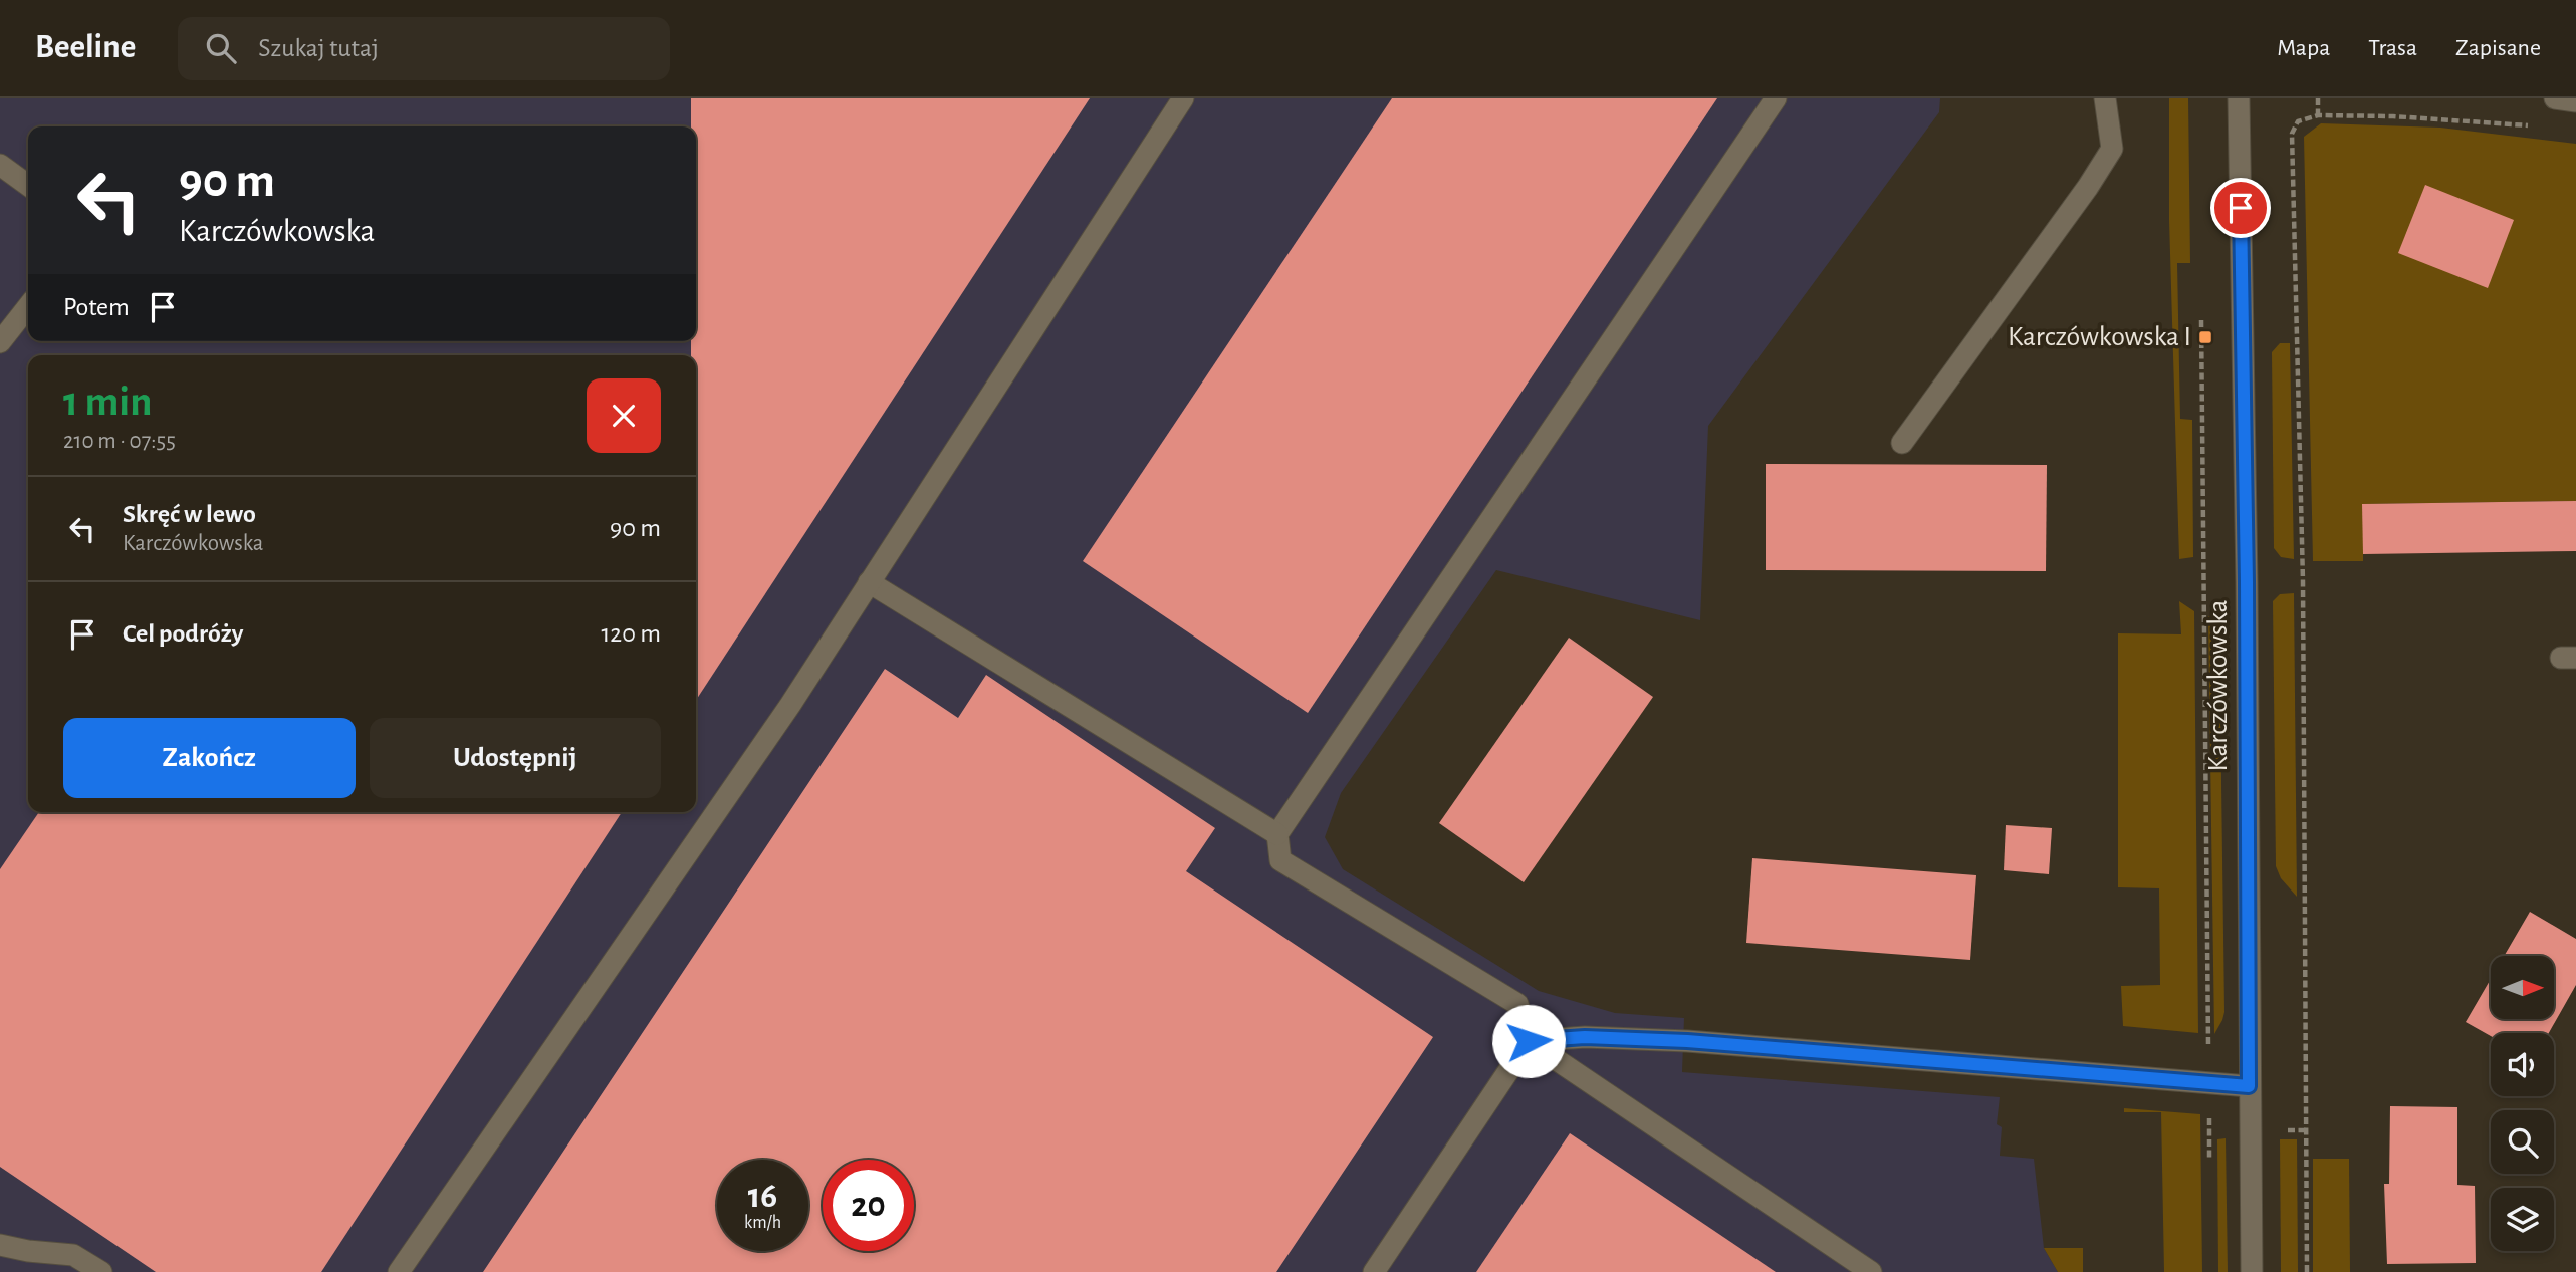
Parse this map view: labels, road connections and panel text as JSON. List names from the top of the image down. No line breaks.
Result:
{"streets":{"street":["Karczówkowska"]},"places":{"transit":["Karczówkowska I"]},"north":"right","page":{"header":"Beeline","search":"Szukaj tutaj","nav":["Mapa","Trasa","Zapisane"],"turn":["90 m","Karczówkowska"],"then":"Potem","heading":["1 min","210 m · 07:55"],"list":[{"name":"Skręć w lewo","note":"Karczówkowska","value":"90 m"},{"name":"Cel podróży","value":"120 m"}],"buttons":["Zakończ","Udostępnij"],"speed":"16 km/h","limit":"20"}}
